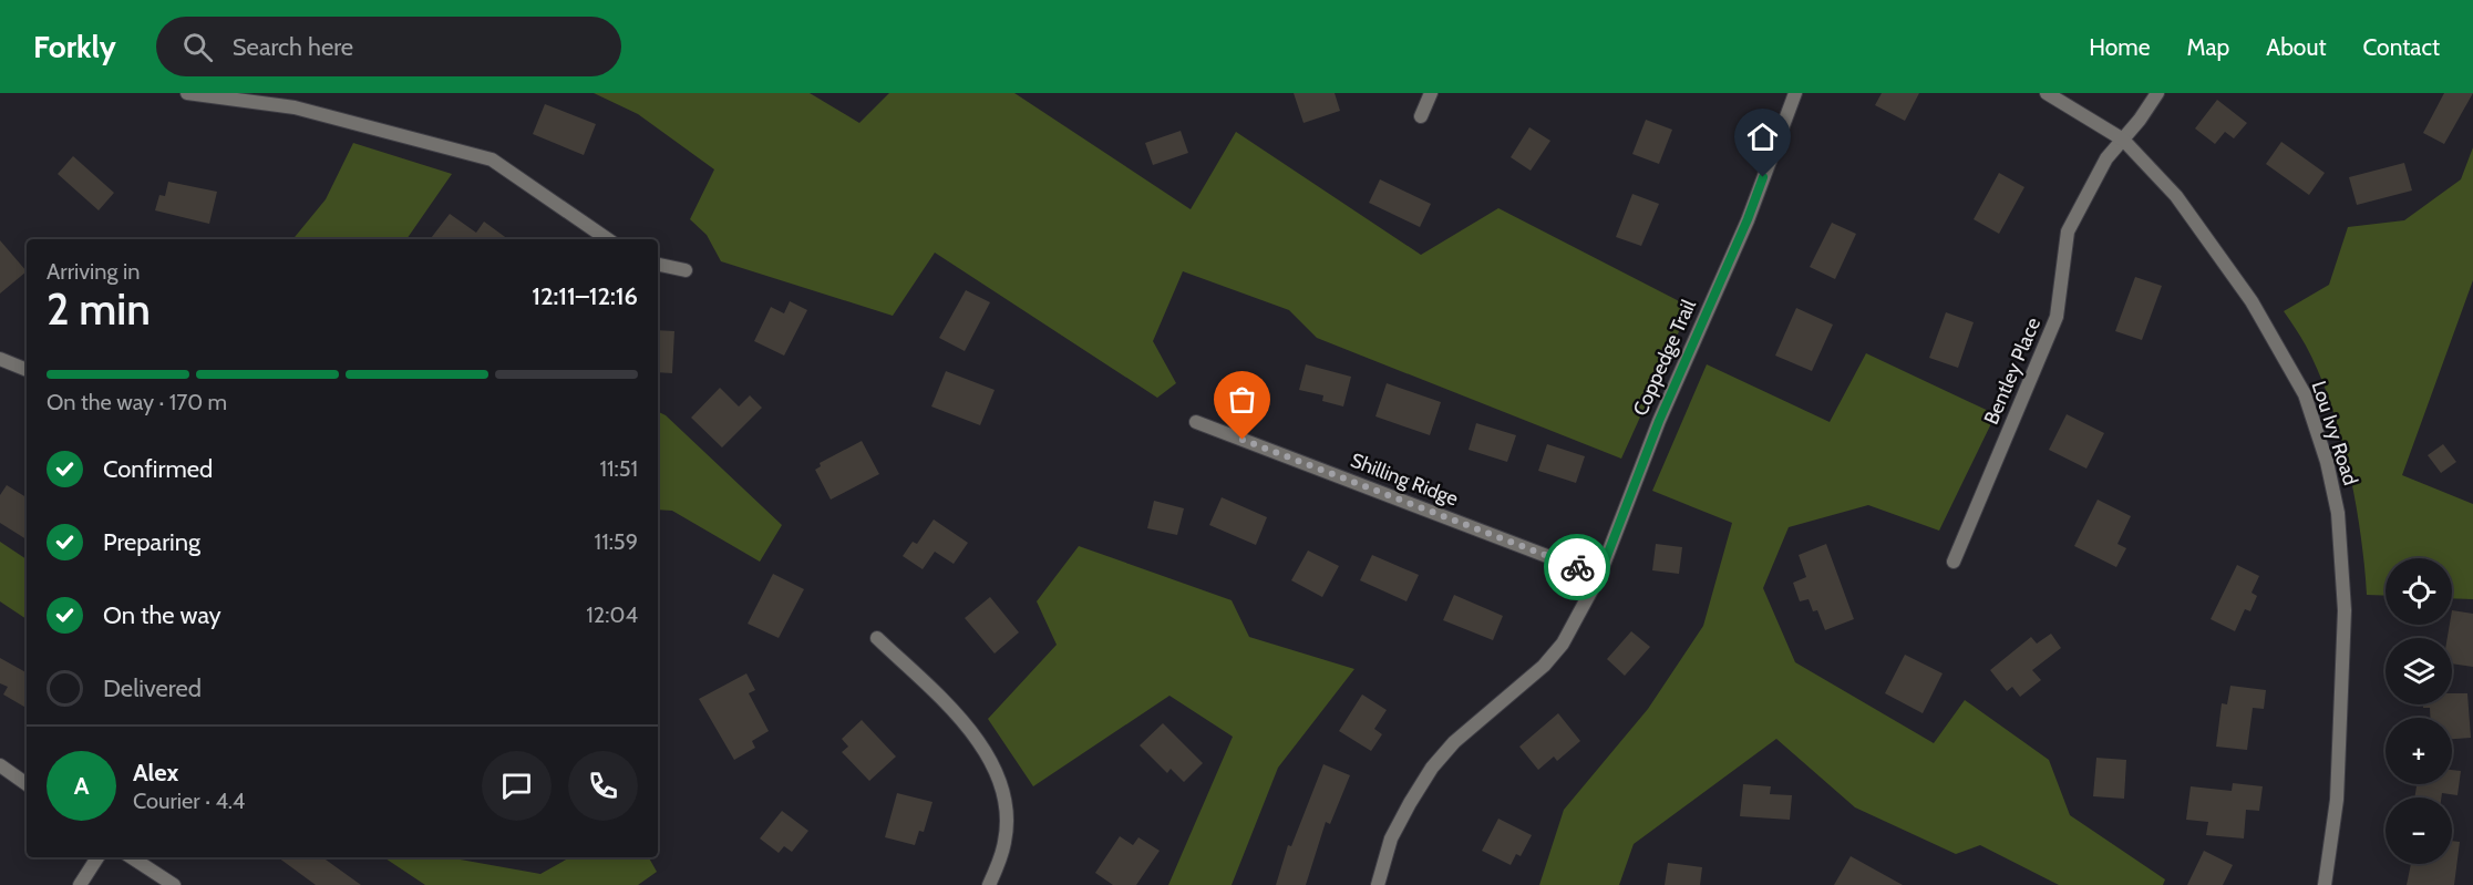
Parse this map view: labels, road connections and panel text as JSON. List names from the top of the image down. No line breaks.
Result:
{"streets":{"street":["Coppedge Trail","Bentley Place","Lou Ivy Road","Shilling Ridge"]},"crossings":[["Coppedge Trail","Shilling Ridge"],["Bentley Place","Lou Ivy Road"]],"page":{"header":"Forkly","search":"Search here","nav":["Home","Map","About","Contact"],"heading":["2 min","Arriving in","12:11–12:16"],"panel":["Alex","Courier · 4.4"],"bar":"On the way · 170 m","list":[["Confirmed","11:51"],["Preparing","11:59"],["On the way","12:04"],"Delivered"],"map_buttons":["+","−"],"round":"A"}}
